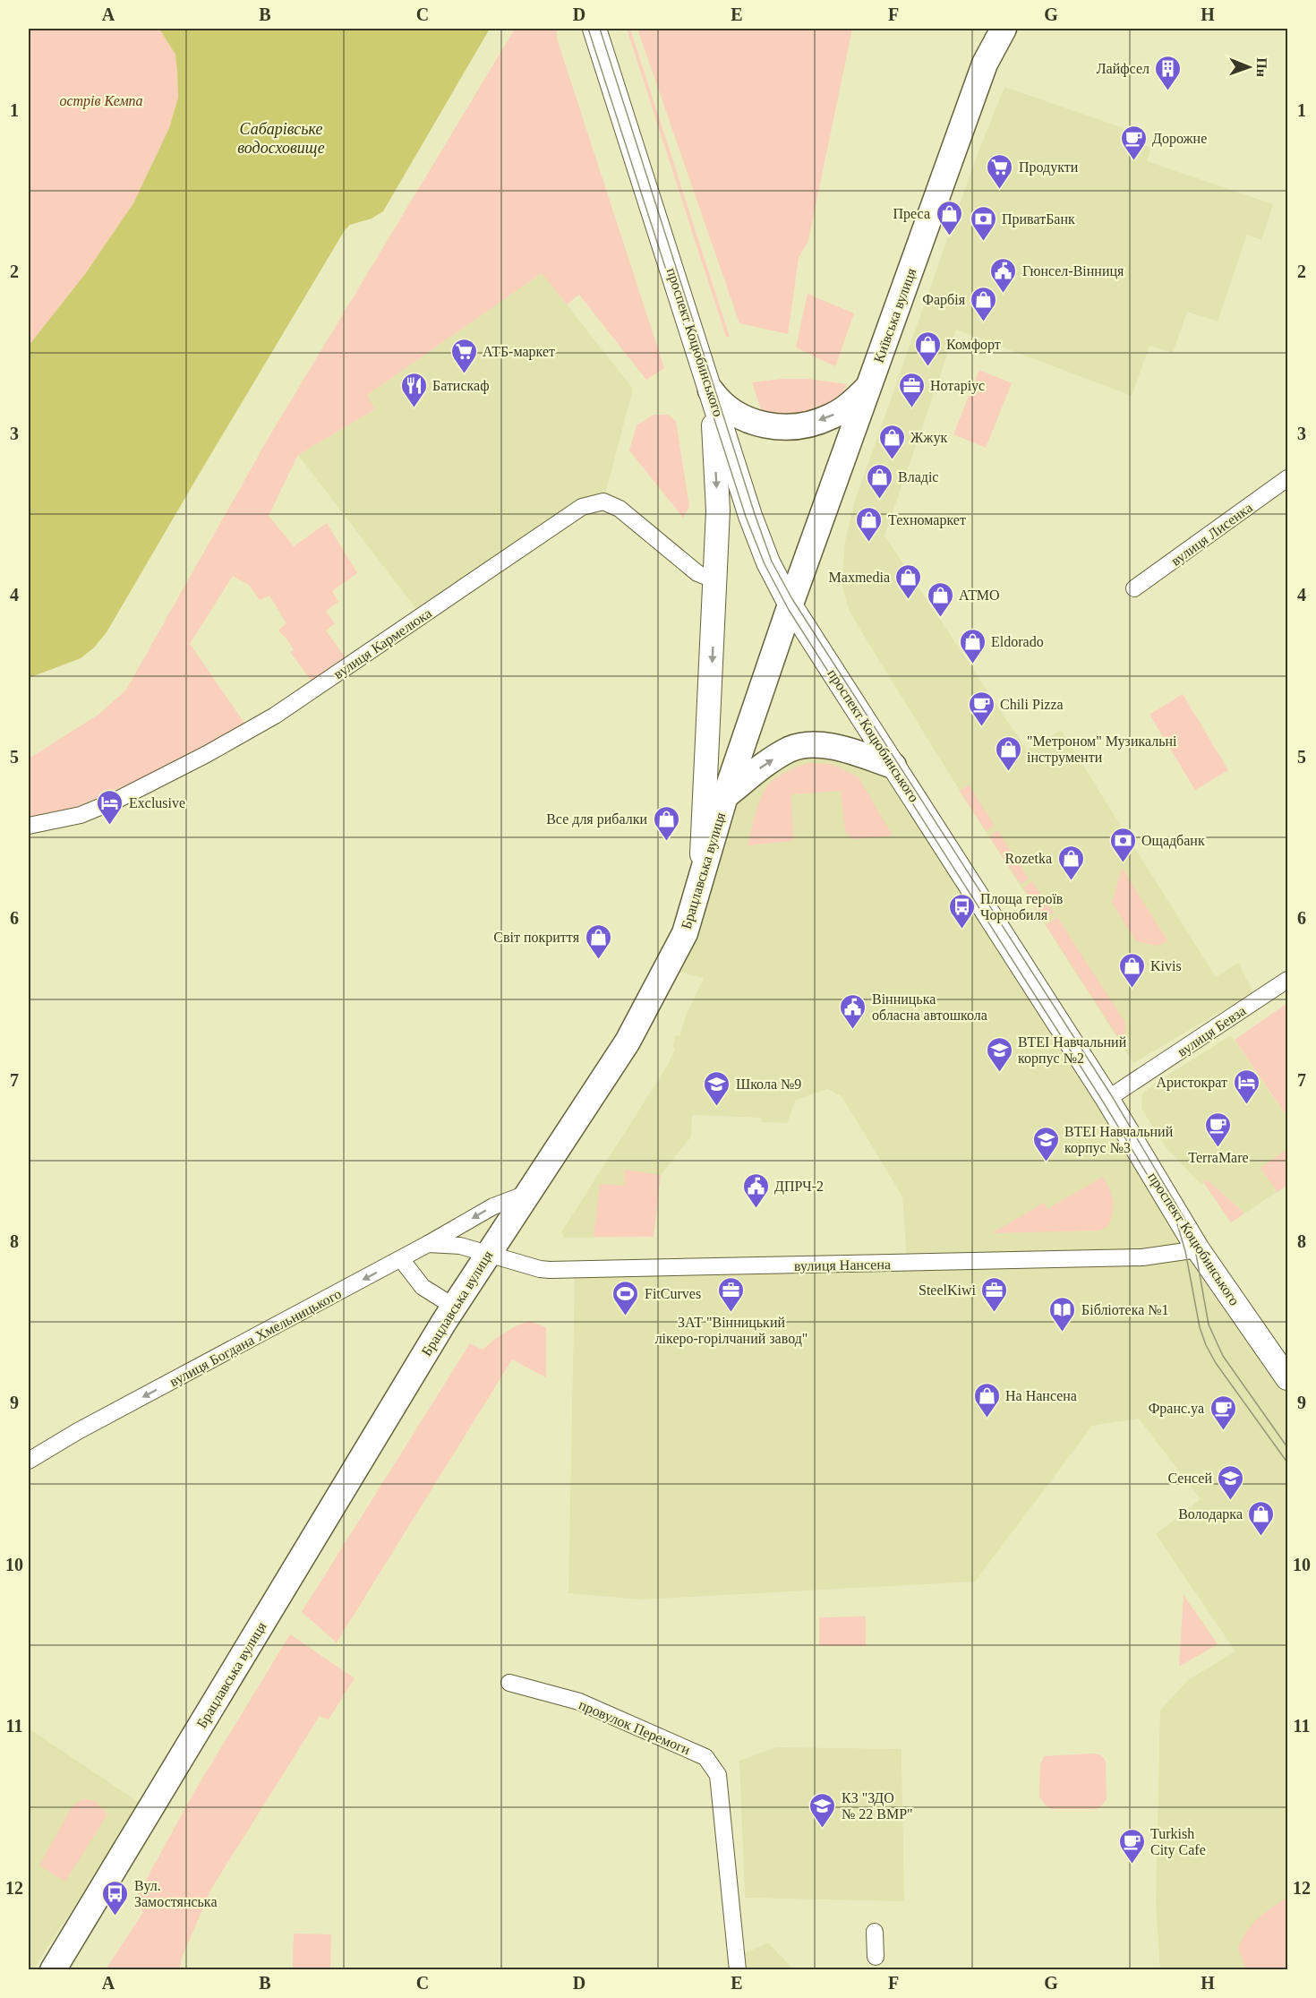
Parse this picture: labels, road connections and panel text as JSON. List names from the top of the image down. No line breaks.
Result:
{"streets":{"main road":["Київська вулиця","Брацлавська вулиця"],"street":["проспект Коцюбинського","вулиця Лисенка","вулиця Кармелюка","вулиця Бевза","вулиця Нансена","вулиця Богдана Хмельницького","провулок Перемоги"]},"crossings":[["Київська вулиця","проспект Коцюбинського"],["Київська вулиця","Брацлавська вулиця"],["проспект Коцюбинського","Брацлавська вулиця"],["проспект Коцюбинського","вулиця Бевза"],["проспект Коцюбинського","вулиця Нансена"],["Брацлавська вулиця","вулиця Нансена"],["Брацлавська вулиця","вулиця Богдана Хмельницького"]],"one_way":["вулиця Богдана Хмельницького"],"water":["Сабарівське водосховище"],"parks":["острів Кемпа"],"places":{"building":["Лайфсел"],"cafe":["Дорожне","Chili Pizza","TerraMare","Франс.уа","Turkish City Cafe"],"supermarket":["Продукти","АТБ-маркет"],"shop":["Преса","Фарбія","Комфорт","Жжук","Владіс","Техномаркет","Maxmedia","АТМО","Eldorado","\"Метроном\" Музикальні інструменти","Все для рибалки","Rozetka","Світ покриття","Kivis","На Нансена","Володарка"],"bank":["ПриватБанк","Ощадбанк"],"public building":["Гюнсел-Вінниця","Вінницька обласна автошкола","ДПРЧ-2"],"restaurant":["Батискаф"],"office":["Нотаріус","ЗАТ \"Вінницький лікеро-горілчаний завод\"","SteelKiwi"],"hotel":["Exclusive","Аристократ"],"bus stop":["Площа героїв Чорнобиля","Вул. Замостянська"],"school or university":["ВТЕІ Навчальний корпус №2","Школа №9","ВТЕІ Навчальний корпус №3","Сенсей","КЗ \"ЗДО № 22 ВМР\""],"sports":["FitCurves"],"library":["Бібліотека №1"]},"north":"right","grid":{"columns":["A","B","C","D","E","F","G","H"],"rows":["1","2","3","4","5","6","7","8","9","10","11","12"]}}
